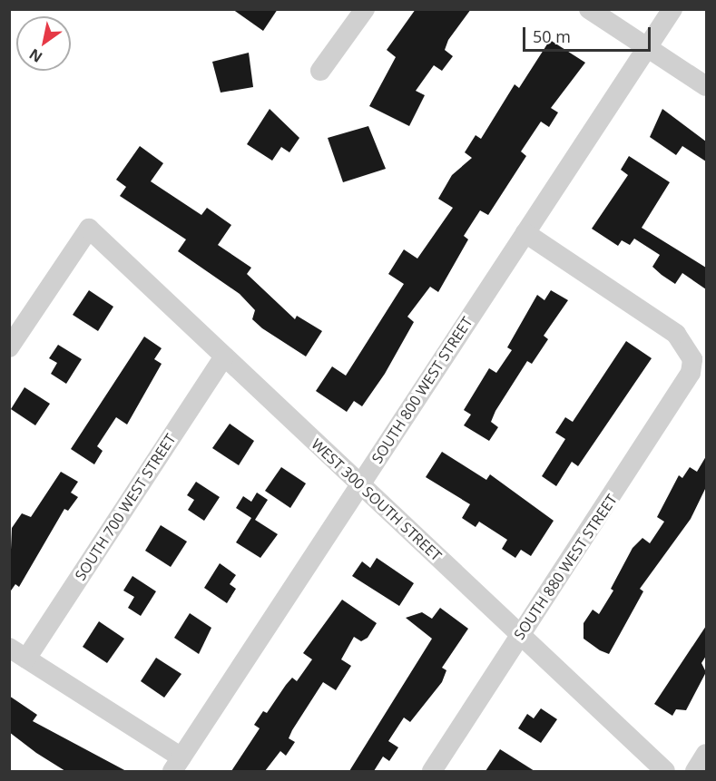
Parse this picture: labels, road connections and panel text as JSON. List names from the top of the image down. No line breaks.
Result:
{"streets":{"street":["SOUTH 800 WEST STREET","WEST 300 SOUTH STREET","SOUTH 700 WEST STREET","SOUTH 880 WEST STREET"]},"crossings":[["SOUTH 800 WEST STREET","WEST 300 SOUTH STREET"],["SOUTH 800 WEST STREET","SOUTH 880 WEST STREET"],["WEST 300 SOUTH STREET","SOUTH 700 WEST STREET"],["WEST 300 SOUTH STREET","SOUTH 880 WEST STREET"]],"scale_bar":"50 m","north":"bottom left"}
